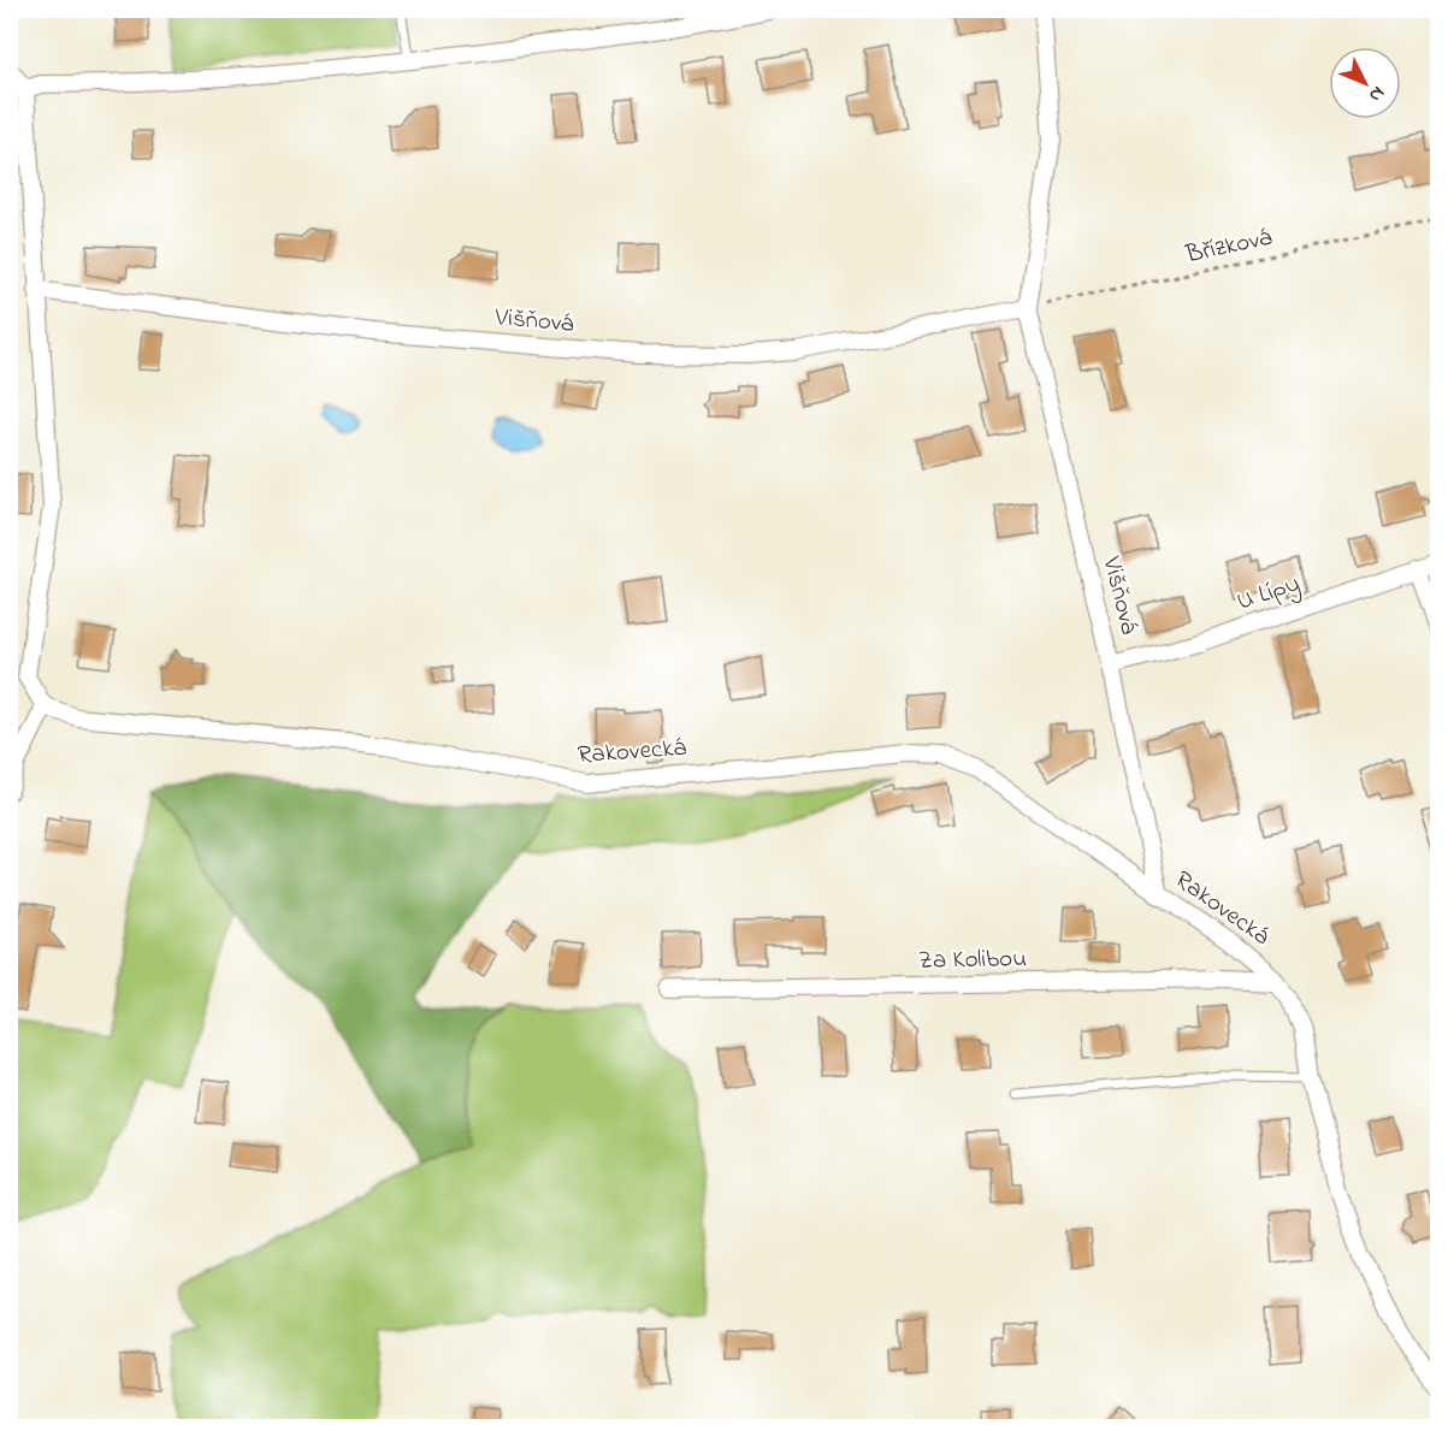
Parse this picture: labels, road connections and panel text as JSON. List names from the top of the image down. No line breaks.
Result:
{"streets":{"street":["Višňová","U Lípy","Rakovecká","Za Kolibou"],"path":["Břízková"]},"crossings":[["Břízková","Višňová"],["Višňová","U Lípy"],["Višňová","Rakovecká"],["Rakovecká","Za Kolibou"]],"north":"bottom right"}
